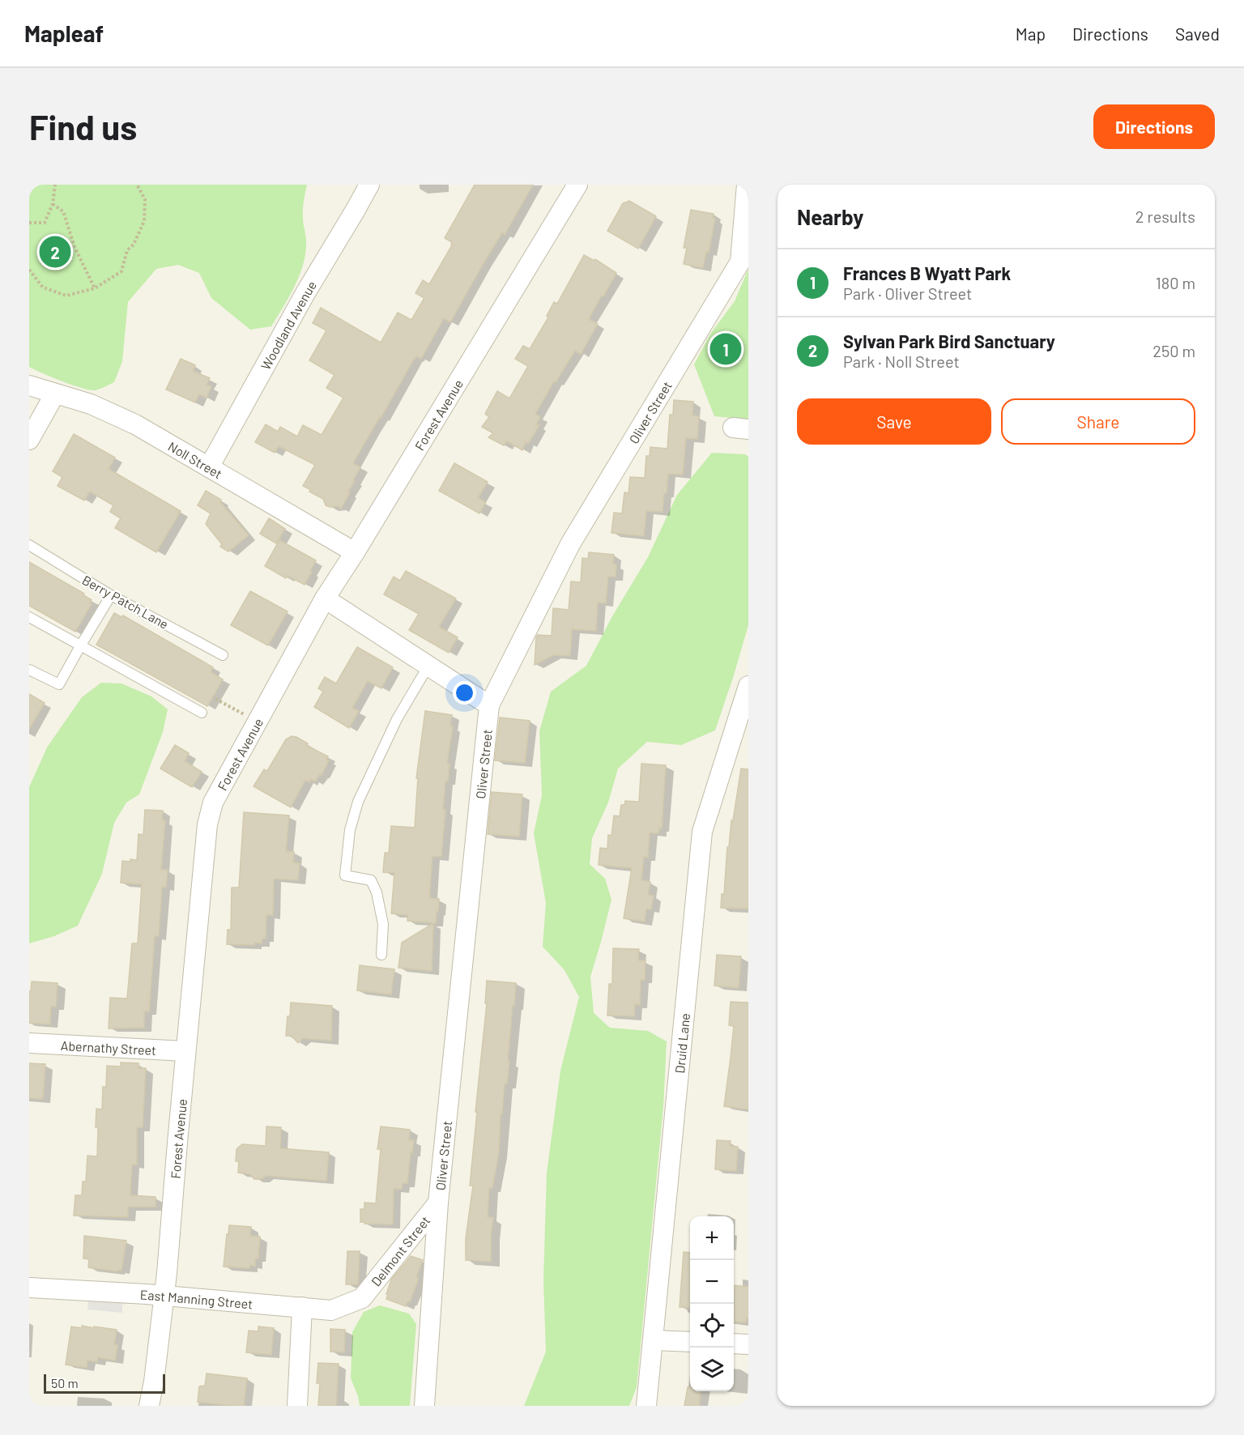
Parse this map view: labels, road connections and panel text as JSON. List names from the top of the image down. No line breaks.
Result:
{"streets":{"street":["Woodland Avenue","Oliver Street","Forest Avenue","Noll Street","Druid Lane","Abernathy Street","Delmont Street","East Manning Street"],"lane":["Berry Patch Lane"]},"crossings":[["Woodland Avenue","Noll Street"],["Oliver Street","Delmont Street"],["Forest Avenue","Noll Street"],["Forest Avenue","Abernathy Street"],["Forest Avenue","East Manning Street"],["Delmont Street","East Manning Street"]],"scale_bar":"50 m","page":{"header":"Mapleaf","nav":["Map","Directions","Saved"],"buttons":["Directions",["Save","Share"]],"title":"Find us","heading":["Nearby","2 results"],"pins":["2","1"],"list":[{"mark":"1","name":"Frances B Wyatt Park","note":"Park · Oliver Street","value":"180 m"},{"mark":"2","name":"Sylvan Park Bird Sanctuary","note":"Park · Noll Street","value":"250 m"}],"map_buttons":["+","−"],"scale":"50 m"}}
